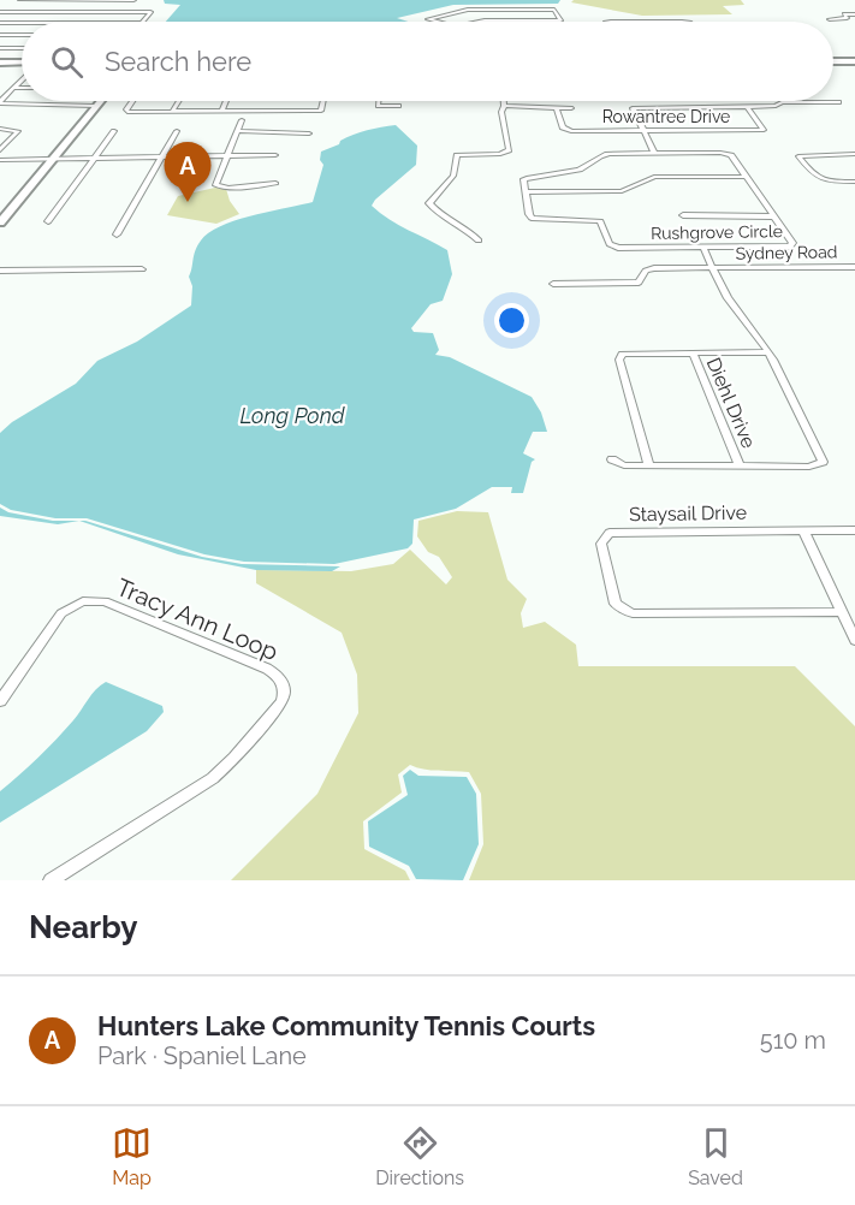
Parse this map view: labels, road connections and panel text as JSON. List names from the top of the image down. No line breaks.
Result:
{"streets":{"street":["Rowantree Drive","Rushgrove Circle","Sydney Road","Diehl Drive","Staysail Drive","Tracy Ann Loop"]},"water":["Long Pond"],"page":{"search":"Search here","pins":"A","heading":"Nearby","list":[{"mark":"A","name":"Hunters Lake Community Tennis Courts","note":"Park · Spaniel Lane","value":"510 m"}],"nav":["Map","Directions","Saved"]}}
